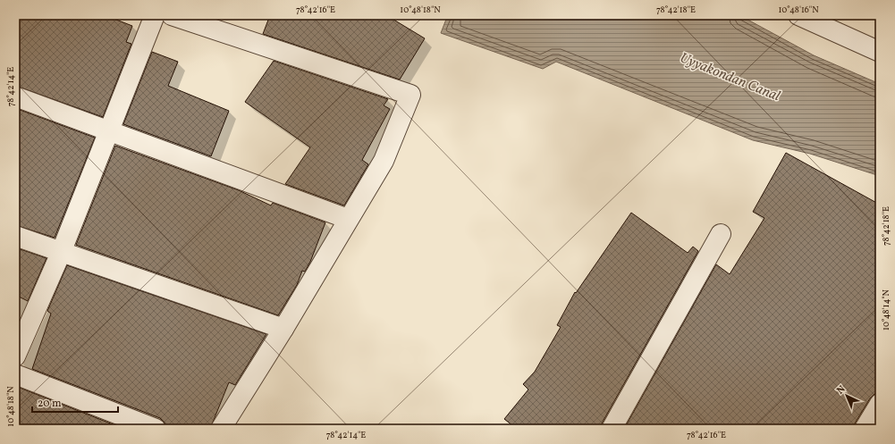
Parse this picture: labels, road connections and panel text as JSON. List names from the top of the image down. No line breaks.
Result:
{"water":["Uyyakondan Canal"],"scale_bar":"20 m","north":"top left","coordinates":["78°42'16\"E","10°48'18\"N","78°42'18\"E","10°48'16\"N","78°42'14\"E","10°48'14\"N"]}
